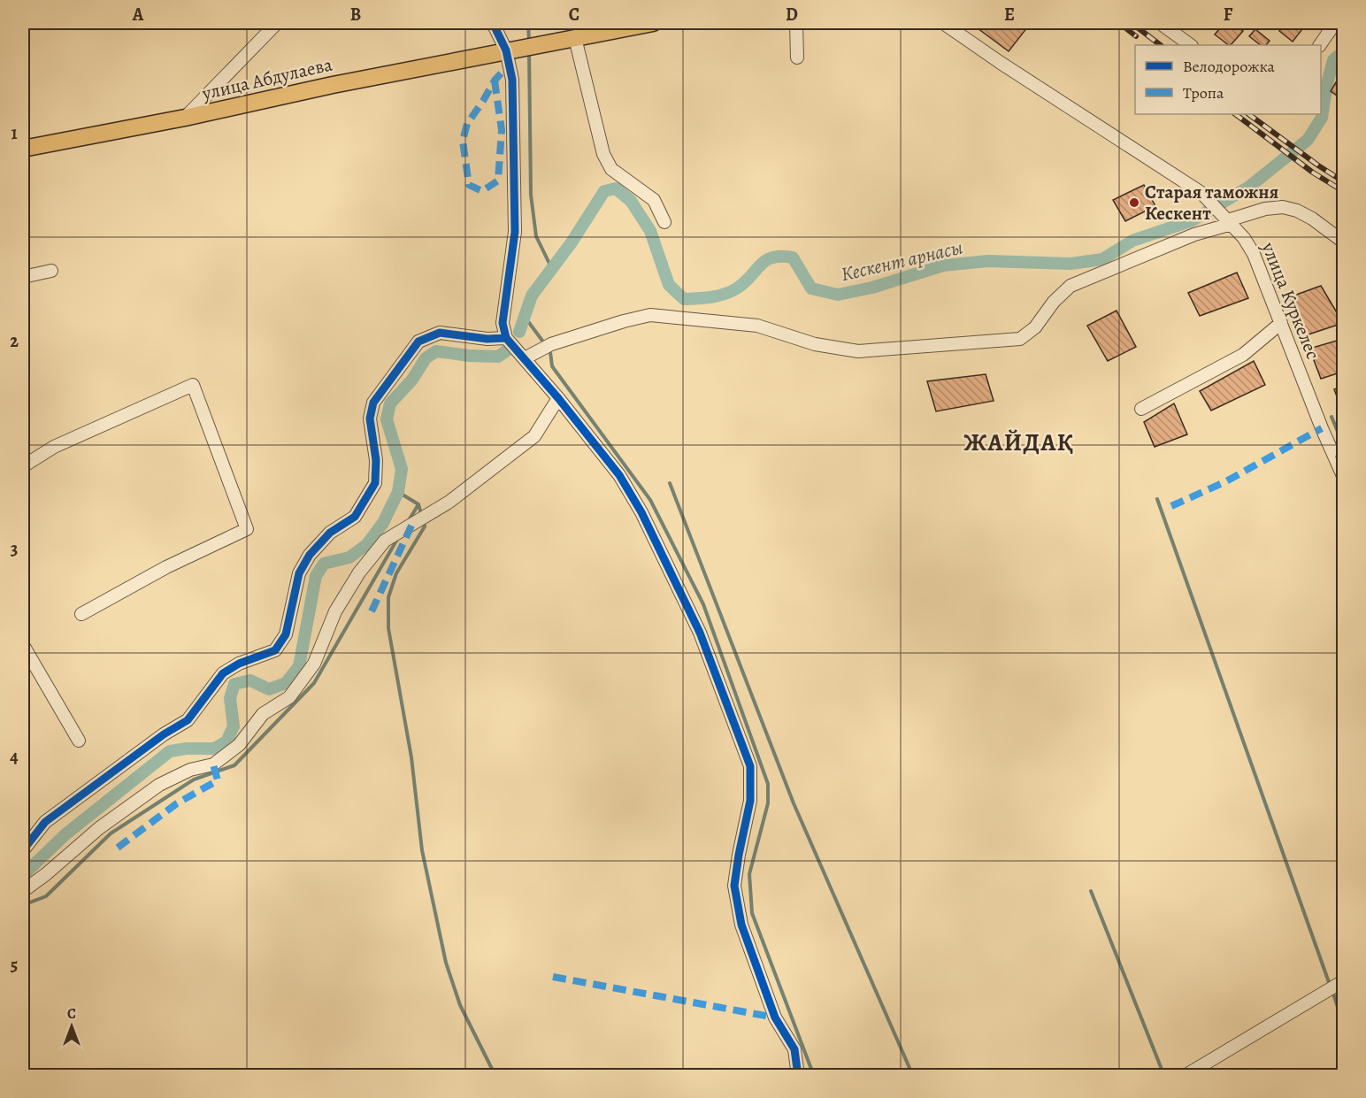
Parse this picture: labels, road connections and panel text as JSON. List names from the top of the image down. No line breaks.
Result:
{"streets":{"main road":["улица Абдулаева"],"street":["улица Куркелес"]},"districts":["ЖАЙДАҚ"],"water":["Кескент арнасы"],"places":["Старая таможня Кескент"],"legend":["Велодорожка","Тропа"],"north":"top","grid":{"columns":["A","B","C","D","E","F"],"rows":["1","2","3","4","5"]}}
